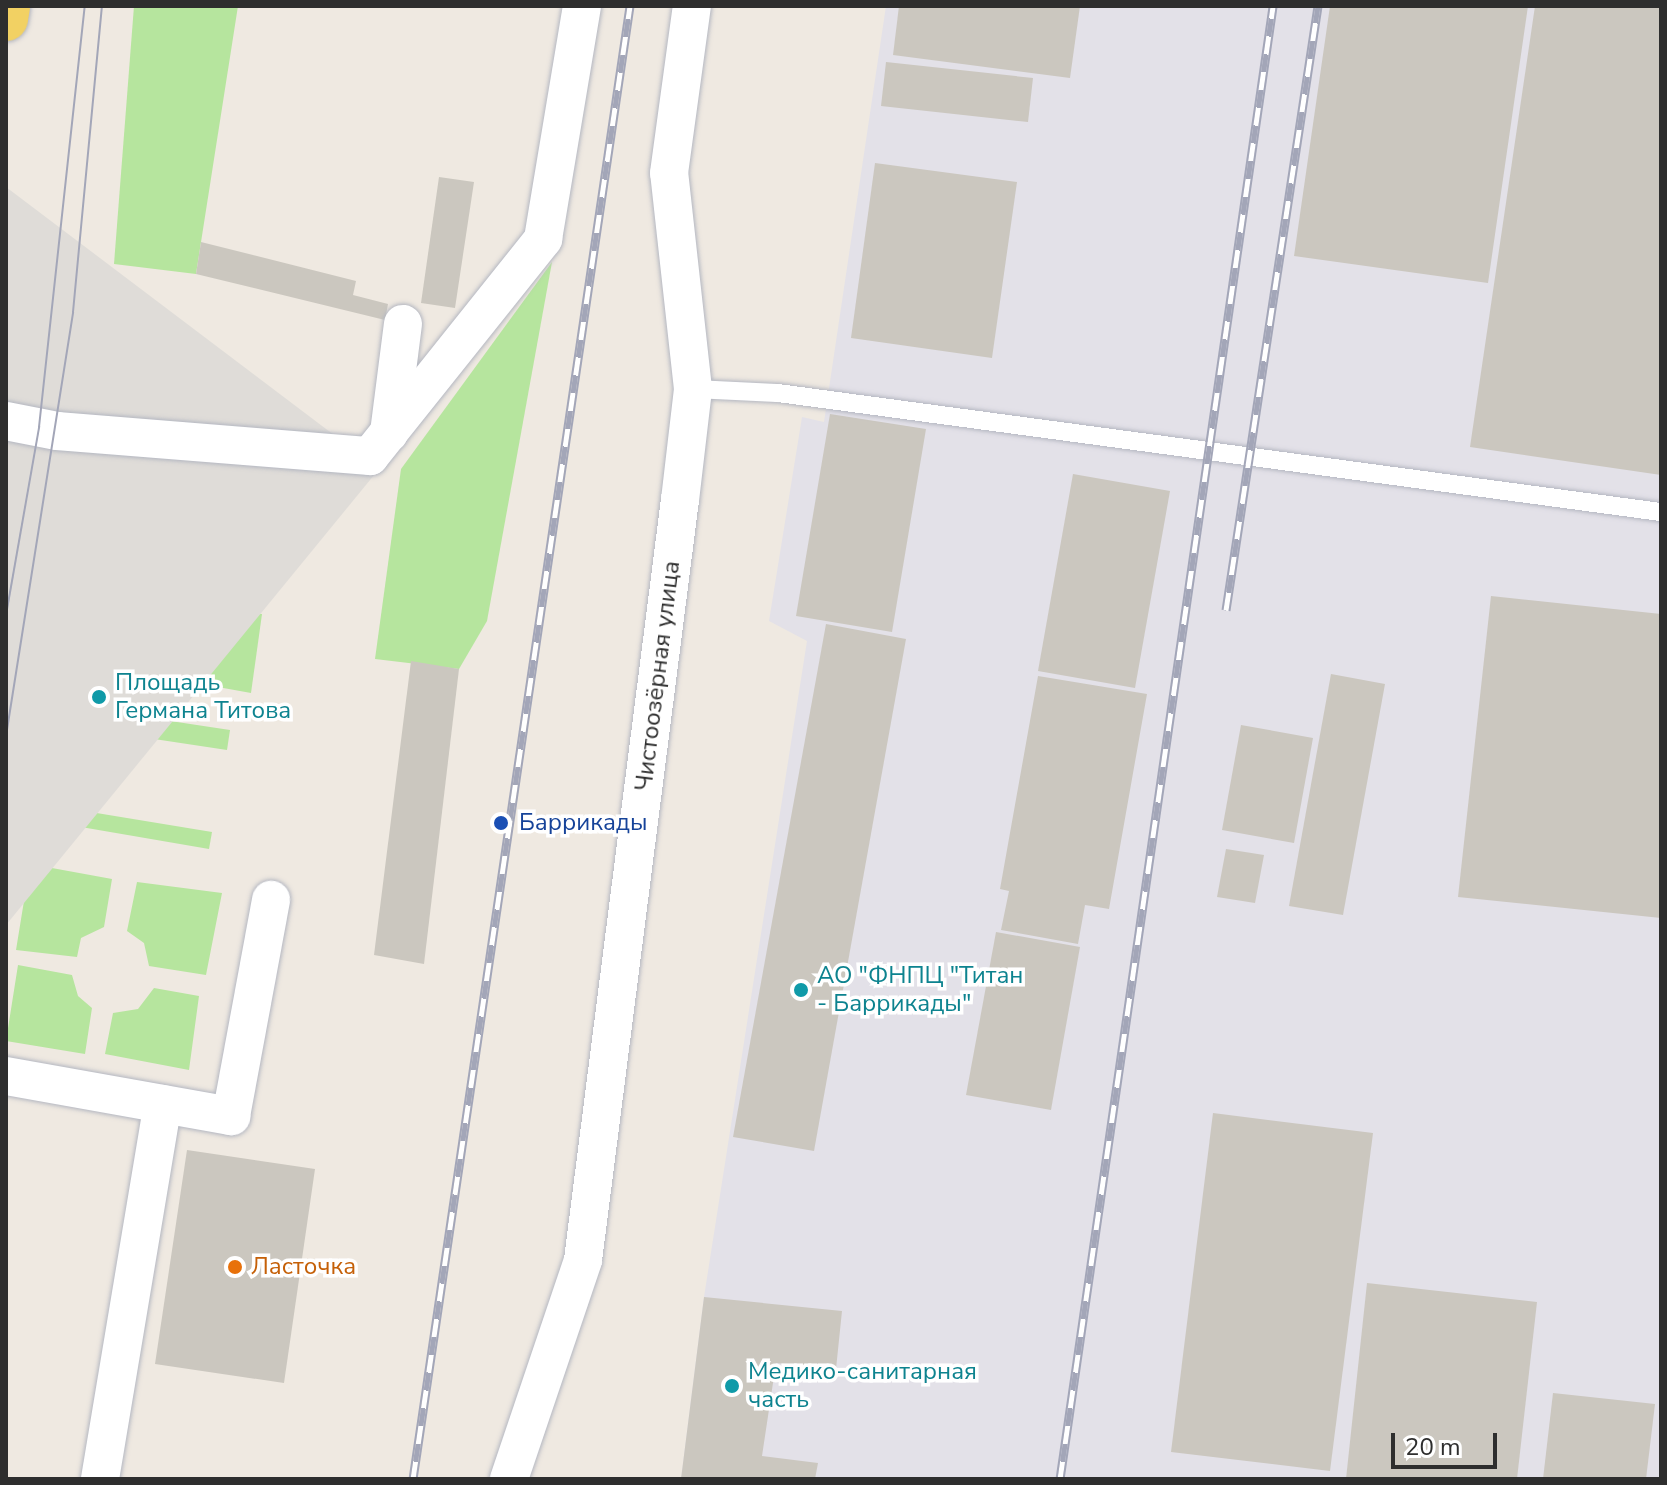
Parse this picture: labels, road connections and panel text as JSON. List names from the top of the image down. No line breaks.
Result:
{"streets":{"street":["Чистоозёрная улица"]},"places":["Площадь Германа Титова","Баррикады","АО \"ФНПЦ \"Титан - Баррикады\"","Ласточка","Медико-санитарная часть"],"scale_bar":"20 m"}
